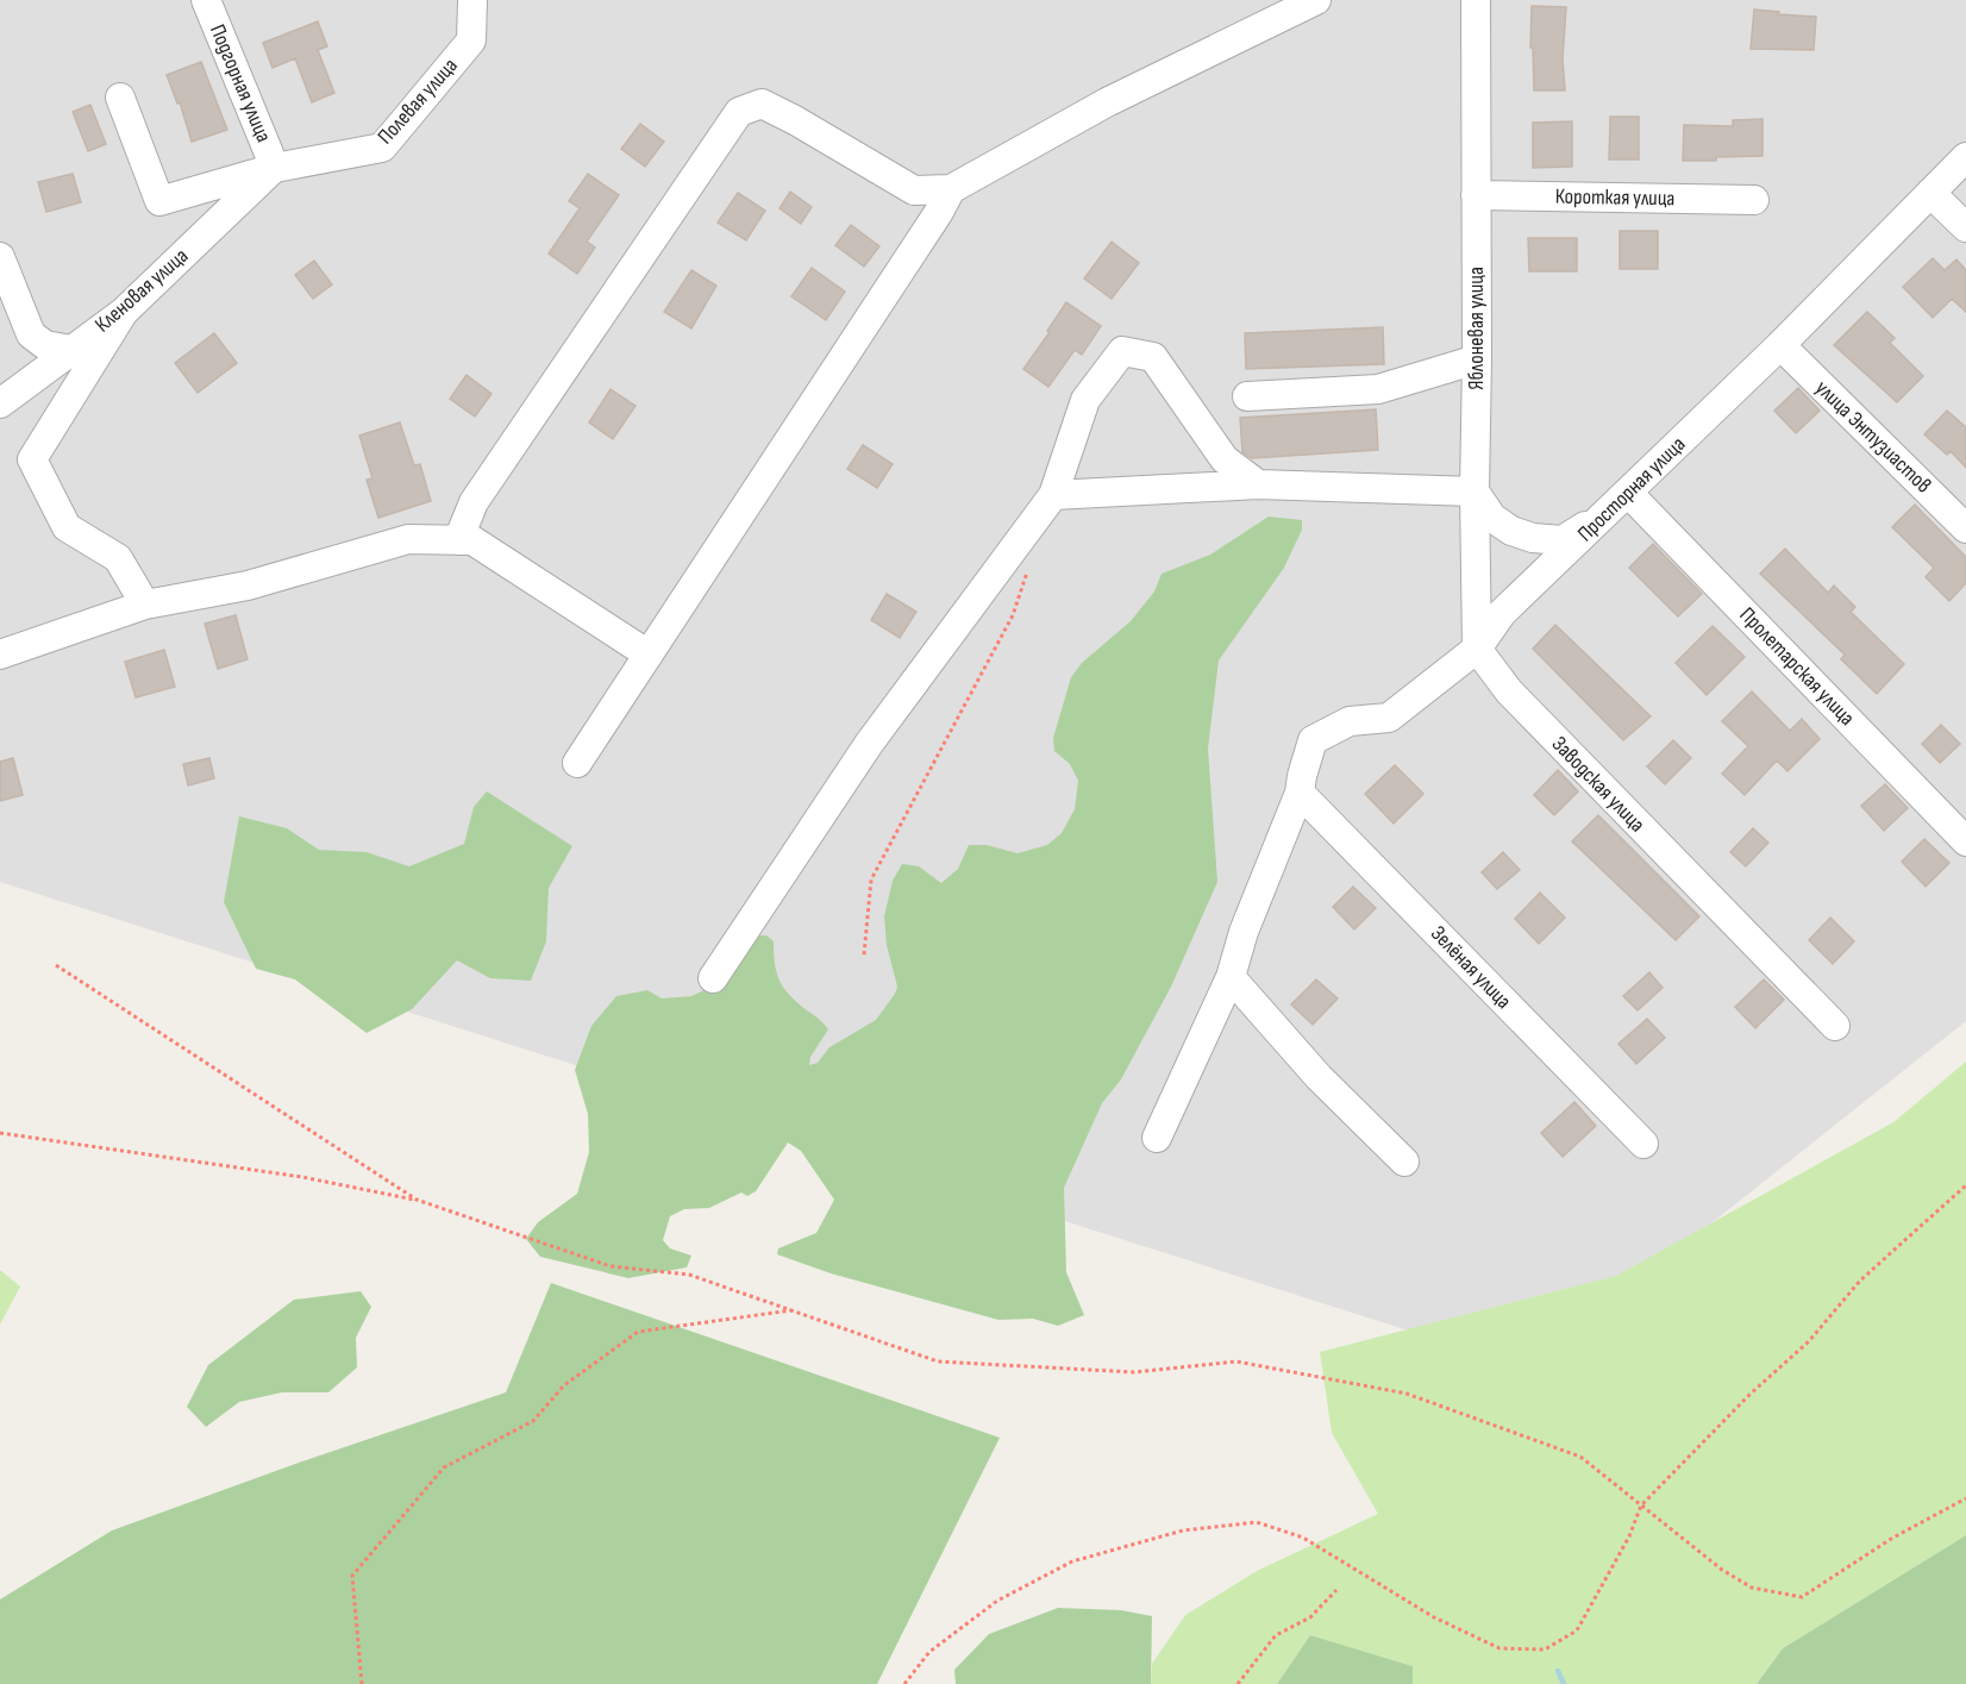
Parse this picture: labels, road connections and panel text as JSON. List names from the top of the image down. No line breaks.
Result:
{"streets":{"street":["Подгорная улица","Полевая улица","Короткая улица","Кленовая улица","Яблоневая улица","улица Энтузиастов","Просторная улица","Пролетарская улица","Заводская улица","Зелёная улица"]},"crossings":[["Подгорная улица","Полевая улица"],["Подгорная улица","Кленовая улица"],["Полевая улица","Кленовая улица"],["Короткая улица","Яблоневая улица"],["улица Энтузиастов","Просторная улица"],["Просторная улица","Пролетарская улица"],["Просторная улица","Заводская улица"],["Просторная улица","Зелёная улица"]]}
